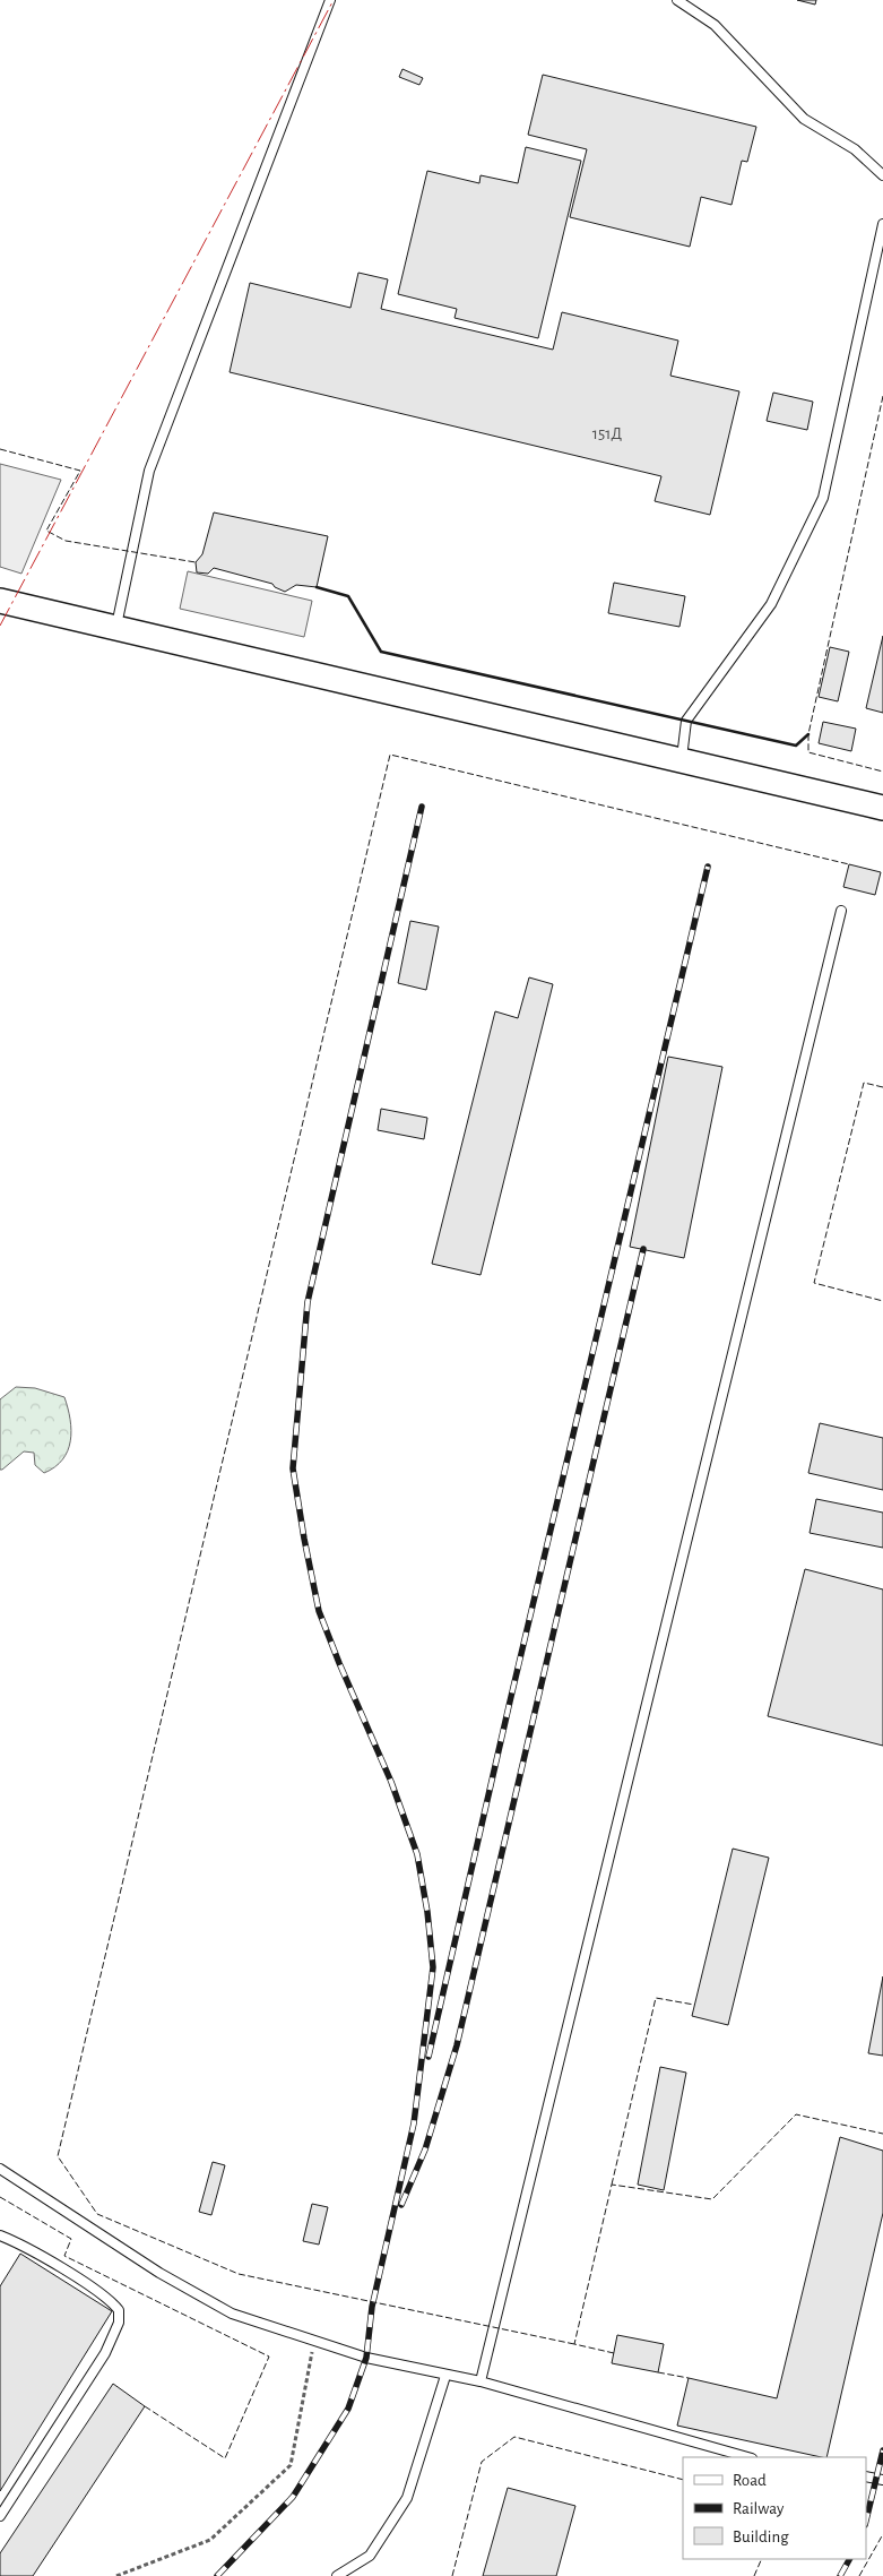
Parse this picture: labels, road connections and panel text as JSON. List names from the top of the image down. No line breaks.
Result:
{"house_numbers":["151Д"],"legend":["Road","Railway","Building"]}
